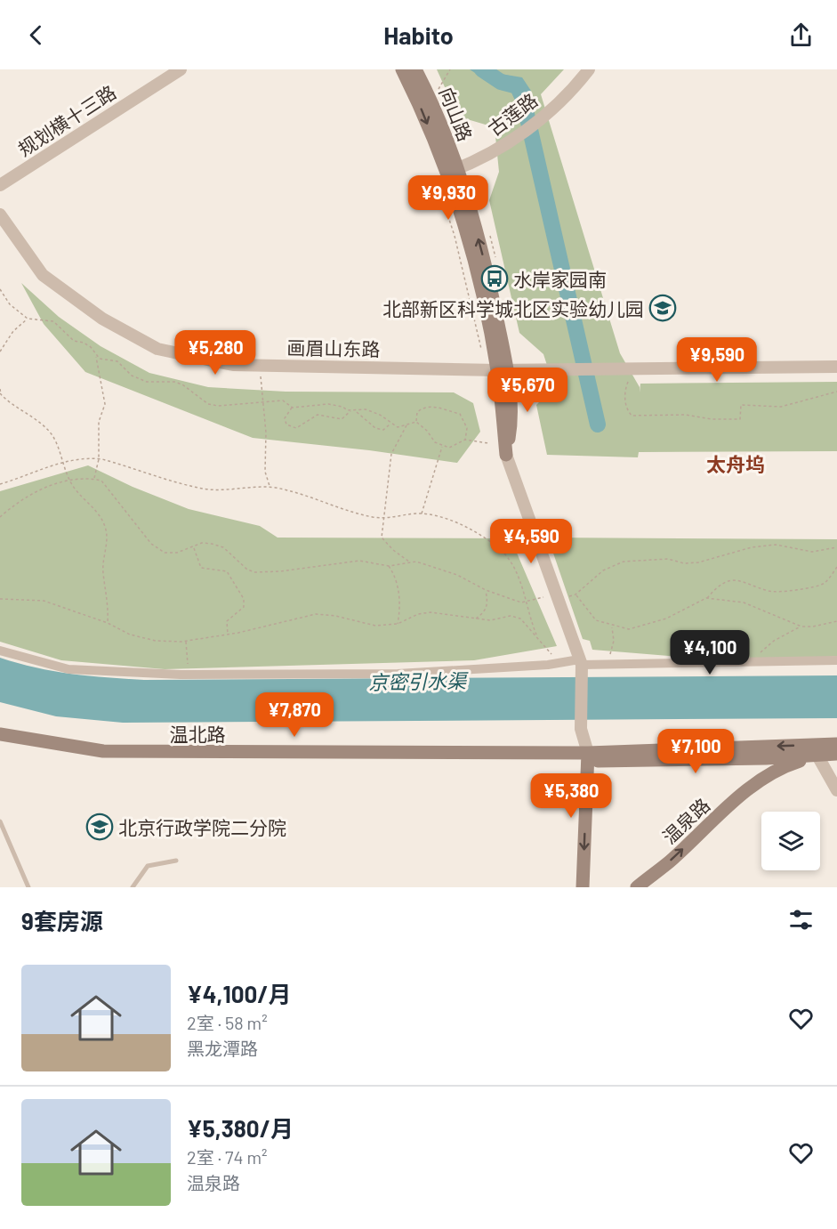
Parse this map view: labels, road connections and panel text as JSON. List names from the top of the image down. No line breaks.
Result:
{"streets":{"main road":["向山路","温北路","温泉路"],"street":["古莲路","规划横十三路","画眉山东路"]},"crossings":[["向山路","古莲路"],["向山路","画眉山东路"],["温北路","温泉路"]],"one_way":["温泉路"],"districts":["太舟坞"],"water":["京密引水渠"],"places":{"bus stop":["水岸家园南"],"school or university":["北部新区科学城北区实验幼儿园","北京行政学院二分院"]},"page":{"header":"Habito","price":["¥9,930","¥5,280","¥9,590","¥5,670","¥4,590","¥4,100","¥7,870","¥7,100","¥5,380"],"heading":"9套房源","list":[{"name":"¥4,100/月","note":"2室 · 58 m² · 黑龙潭路"},{"name":"¥5,380/月","note":"2室 · 74 m² · 温泉路"}]}}
